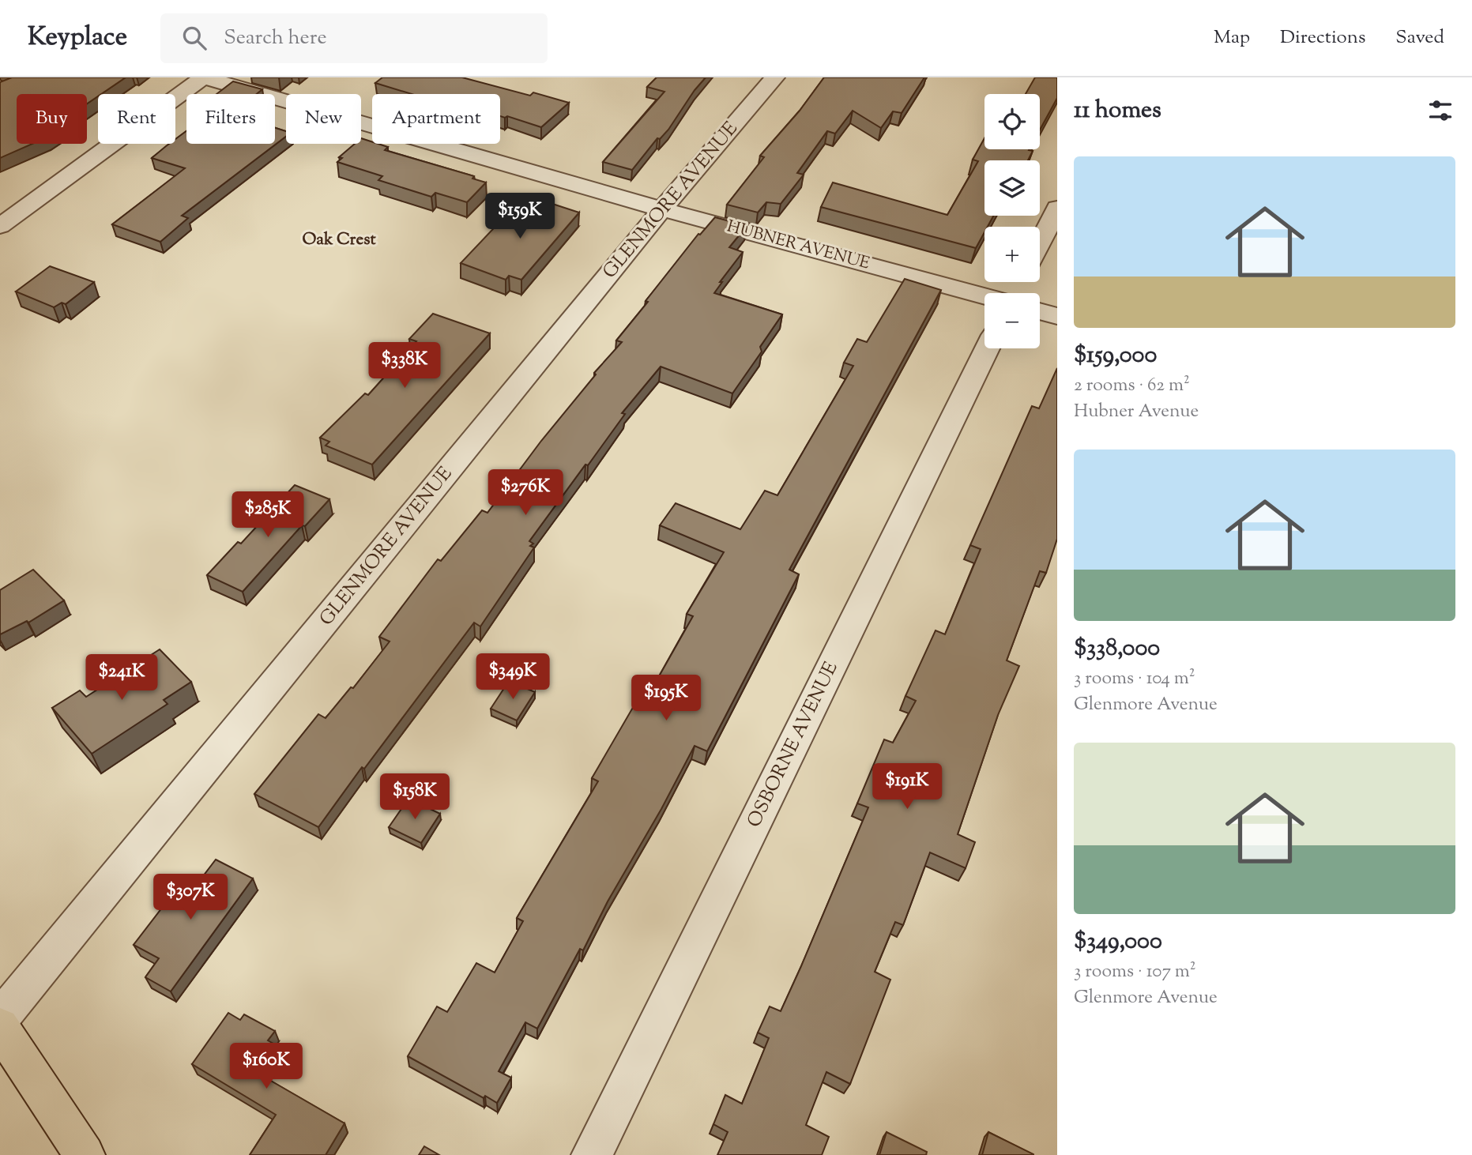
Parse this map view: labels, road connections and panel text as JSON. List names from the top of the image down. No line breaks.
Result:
{"streets":{"street":["GLENMORE AVENUE","HUBNER AVENUE","OSBORNE AVENUE"]},"crossings":[["GLENMORE AVENUE","HUBNER AVENUE"]],"districts":["Oak Crest"],"page":{"header":"Keyplace","search":"Search here","nav":["Map","Directions","Saved"],"heading":"11 homes","map_buttons":["+","−"],"chip":["Buy","Rent","Filters","New","Apartment"],"list":[{"name":"$159,000","note":"2 rooms · 62 m² · Hubner Avenue"},{"name":"$338,000","note":"3 rooms · 104 m² · Glenmore Avenue"},{"name":"$349,000","note":"3 rooms · 107 m² · Glenmore Avenue"}],"price":["$159K","$338K","$276K","$285K","$349K","$241K","$195K","$191K","$158K","$307K","$160K"]}}
